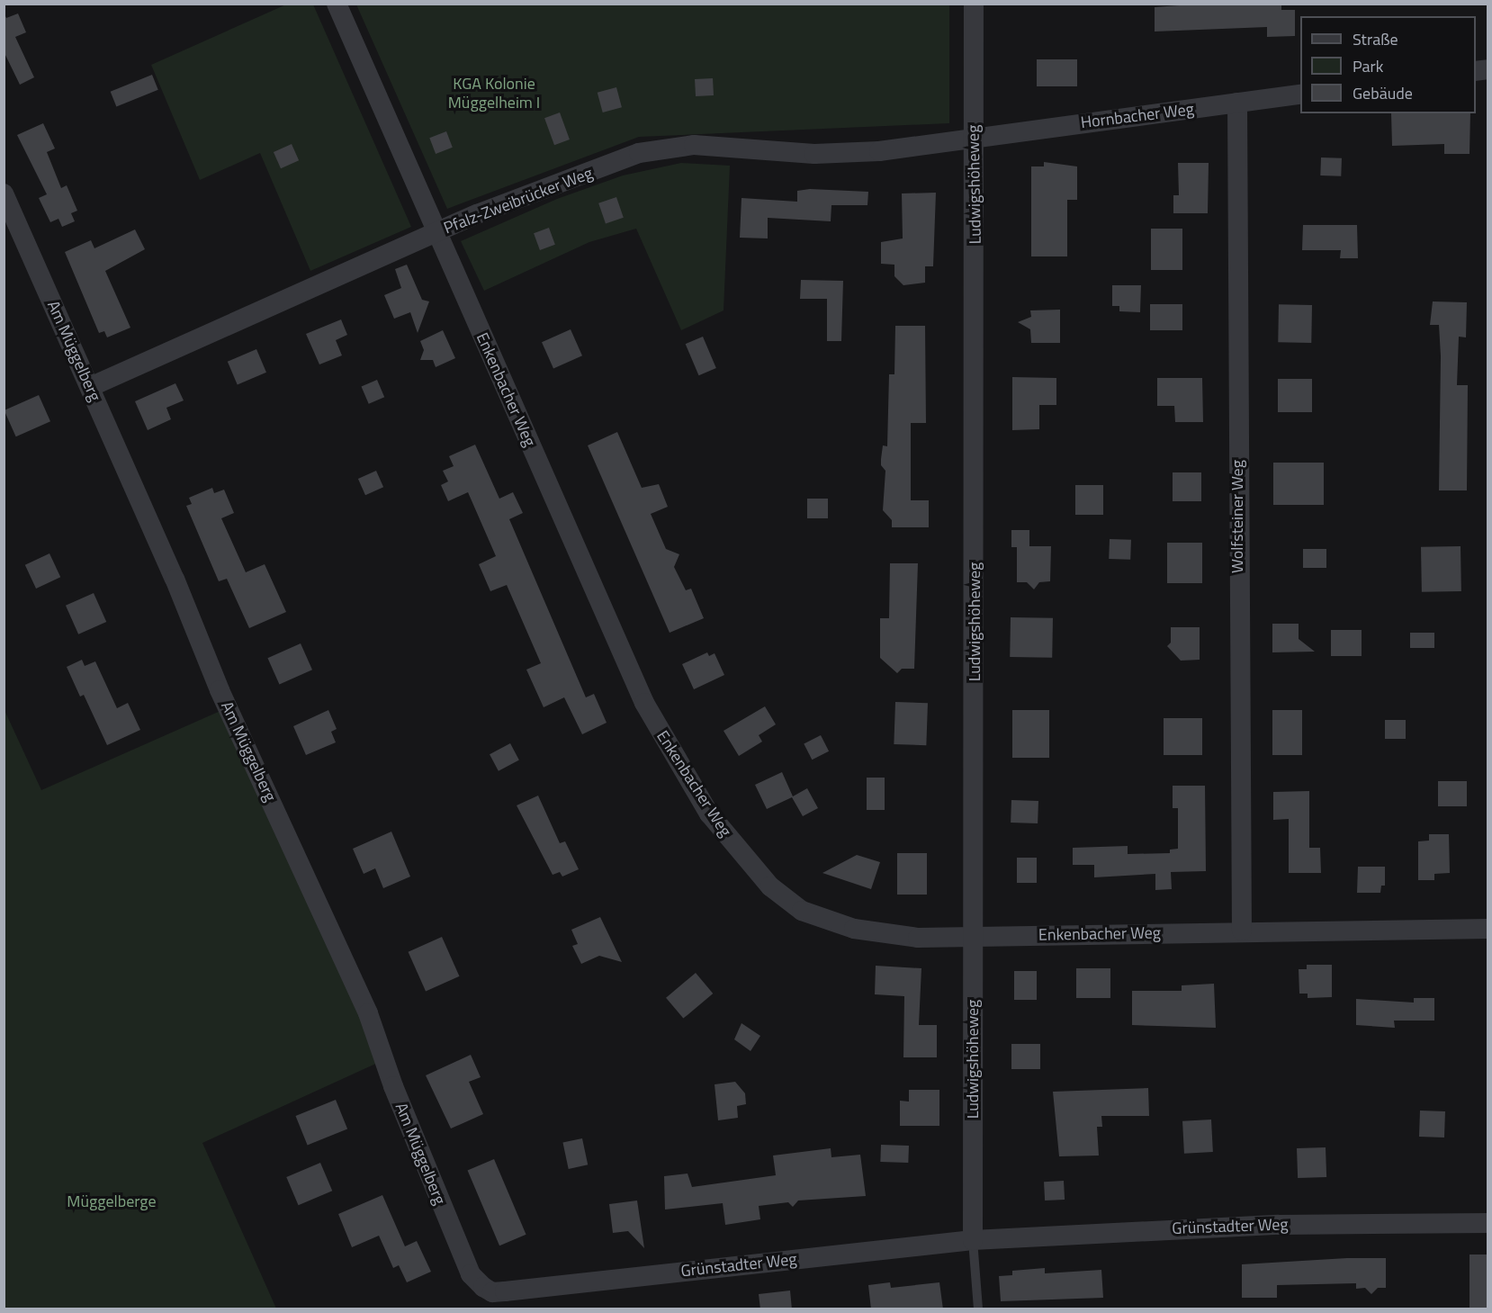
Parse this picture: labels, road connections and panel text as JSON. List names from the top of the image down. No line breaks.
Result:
{"streets":{"street":["Hornbacher Weg","Ludwigshöheweg","Pfalz-Zweibrücker Weg","Am Müggelberg","Enkenbacher Weg","Wolfsteiner Weg","Grünstadter Weg"]},"crossings":[["Hornbacher Weg","Ludwigshöheweg"],["Hornbacher Weg","Pfalz-Zweibrücker Weg"],["Hornbacher Weg","Wolfsteiner Weg"],["Ludwigshöheweg","Pfalz-Zweibrücker Weg"],["Ludwigshöheweg","Enkenbacher Weg"],["Ludwigshöheweg","Grünstadter Weg"],["Pfalz-Zweibrücker Weg","Am Müggelberg"],["Pfalz-Zweibrücker Weg","Enkenbacher Weg"],["Am Müggelberg","Grünstadter Weg"],["Enkenbacher Weg","Wolfsteiner Weg"]],"parks":["KGA Kolonie Müggelheim I","Müggelberge"],"legend":["Straße","Park","Gebäude"]}
